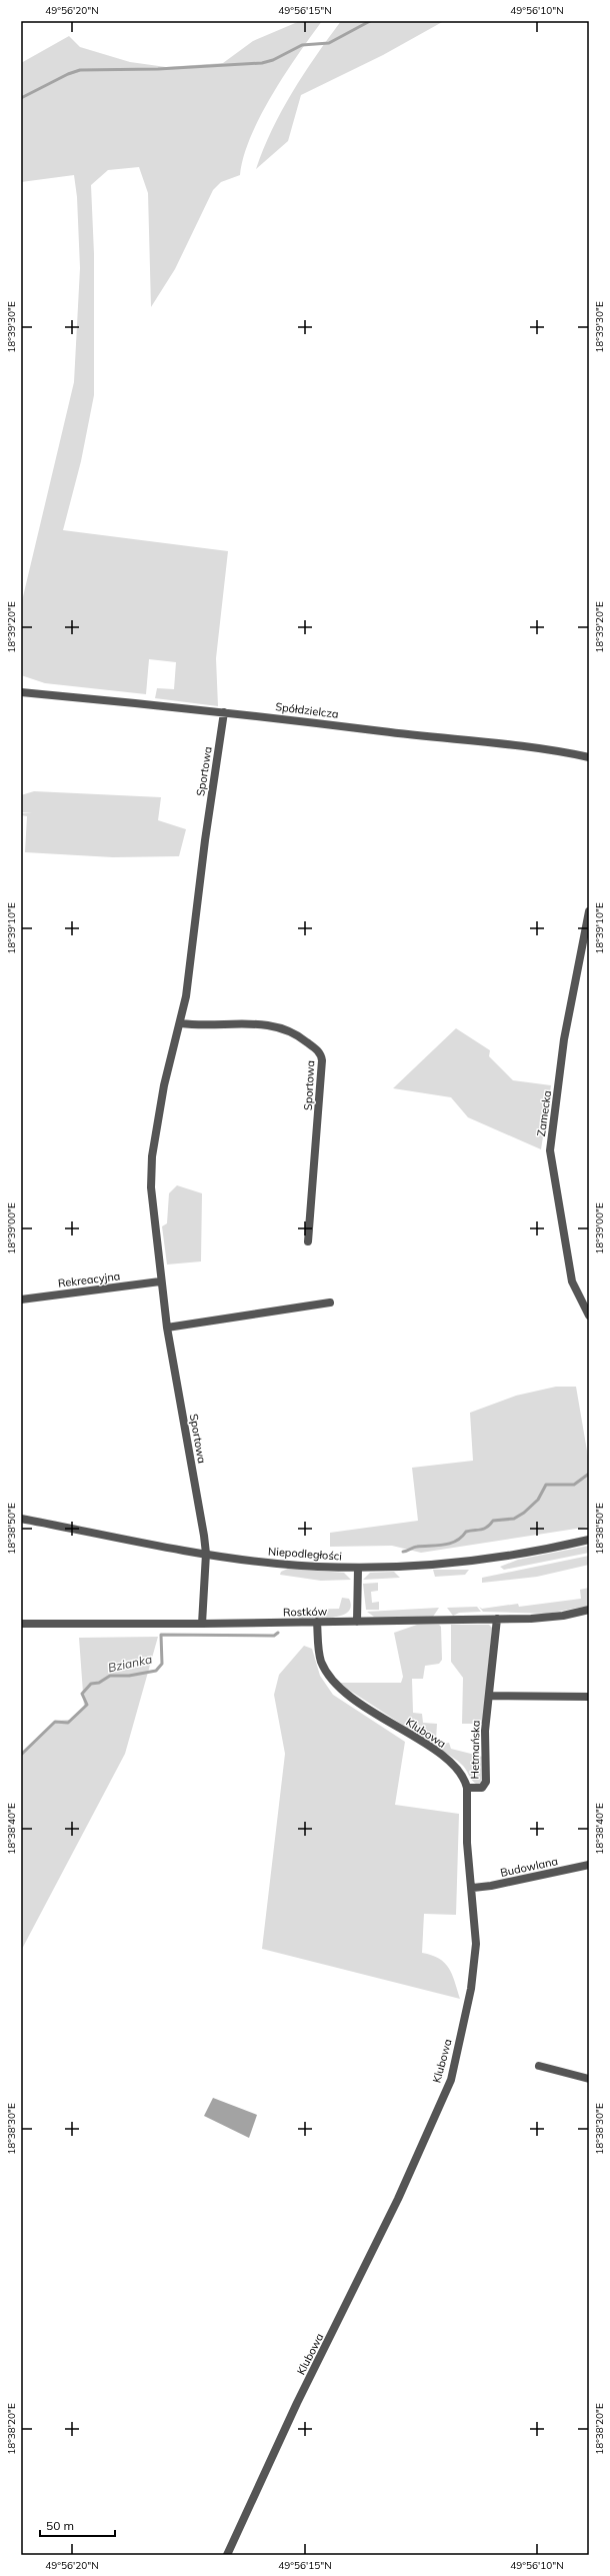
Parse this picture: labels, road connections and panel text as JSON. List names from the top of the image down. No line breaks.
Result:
{"streets":{"street":["Spółdzielcza","Sportowa","Zamecka","Rekreacyjna","Niepodległości","Rostków","Klubowa","Hetmańska","Budowlana"]},"crossings":[["Spółdzielcza","Sportowa"],["Sportowa","Rekreacyjna"],["Sportowa","Niepodległości"],["Sportowa","Rostków"],["Rostków","Klubowa"],["Rostków","Hetmańska"],["Klubowa","Hetmańska"],["Klubowa","Budowlana"]],"water":["Bzianka"],"scale_bar":"50 m","coordinates":["49°56'20\"N","49°56'15\"N","49°56'10\"N","18°39'30\"E","18°39'20\"E","18°39'10\"E","18°39'00\"E","18°38'50\"E","18°38'40\"E","18°38'30\"E","18°38'20\"E"]}
